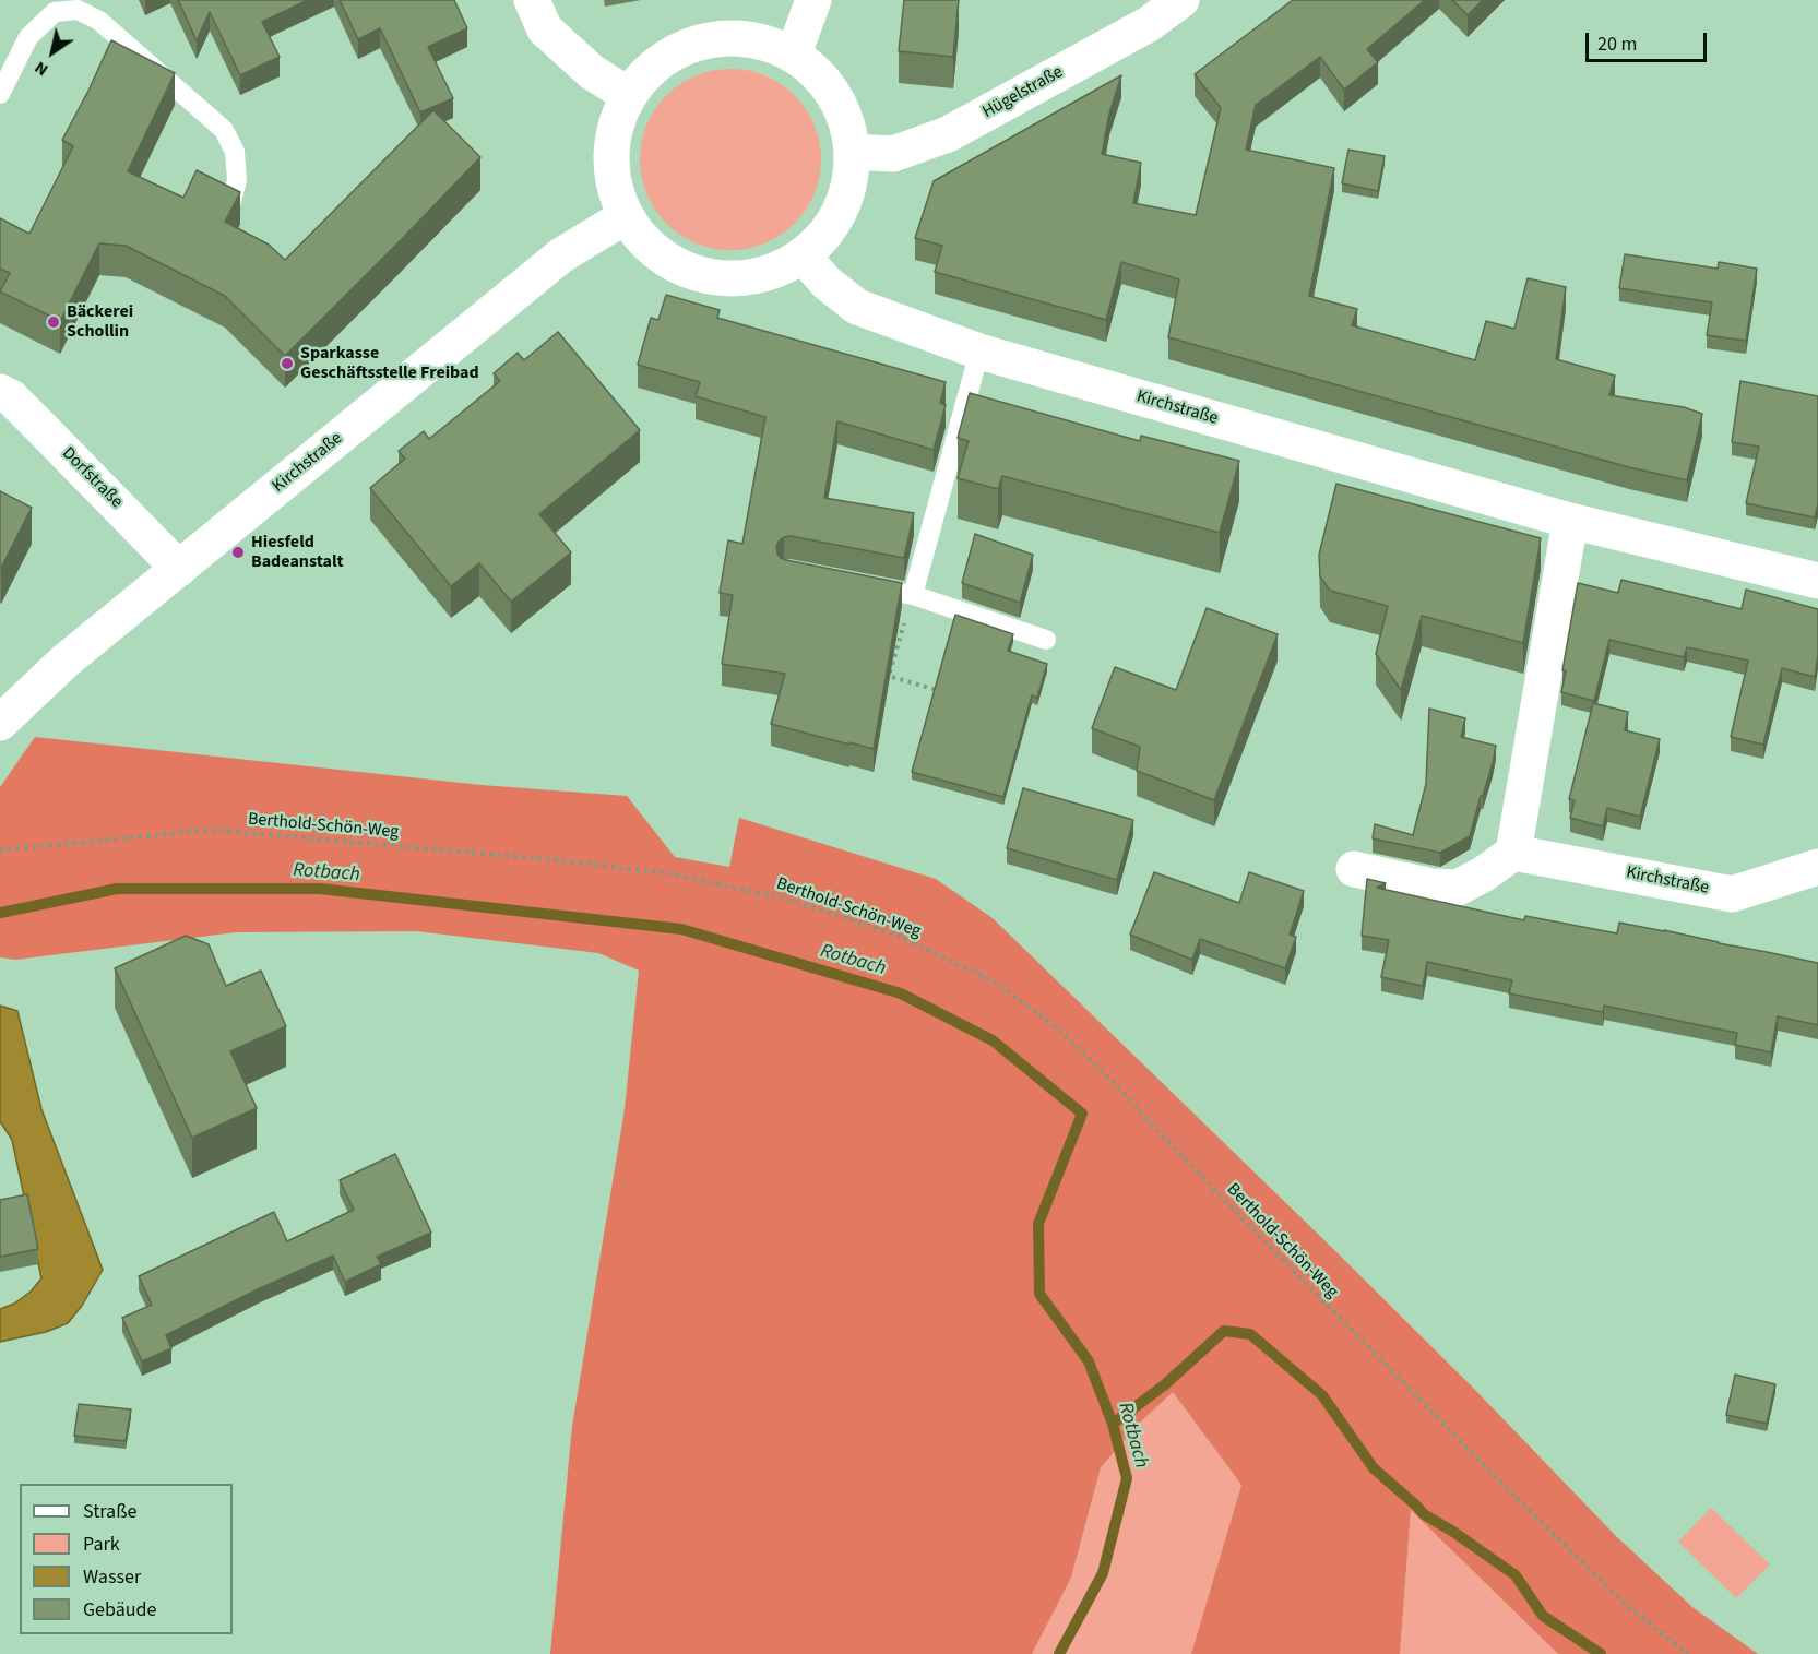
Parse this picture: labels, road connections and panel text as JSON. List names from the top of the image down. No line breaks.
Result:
{"streets":{"street":["Hügelstraße","Kirchstraße","Dorfstraße"],"path":["Berthold-Schön-Weg"]},"crossings":[["Kirchstraße","Dorfstraße"]],"water":["Rotbach"],"places":["Bäckerei Schollin","Sparkasse Geschäftsstelle Freibad","Hiesfeld Badeanstalt"],"legend":["Straße","Park","Wasser","Gebäude"],"scale_bar":"20 m","north":"bottom left"}
